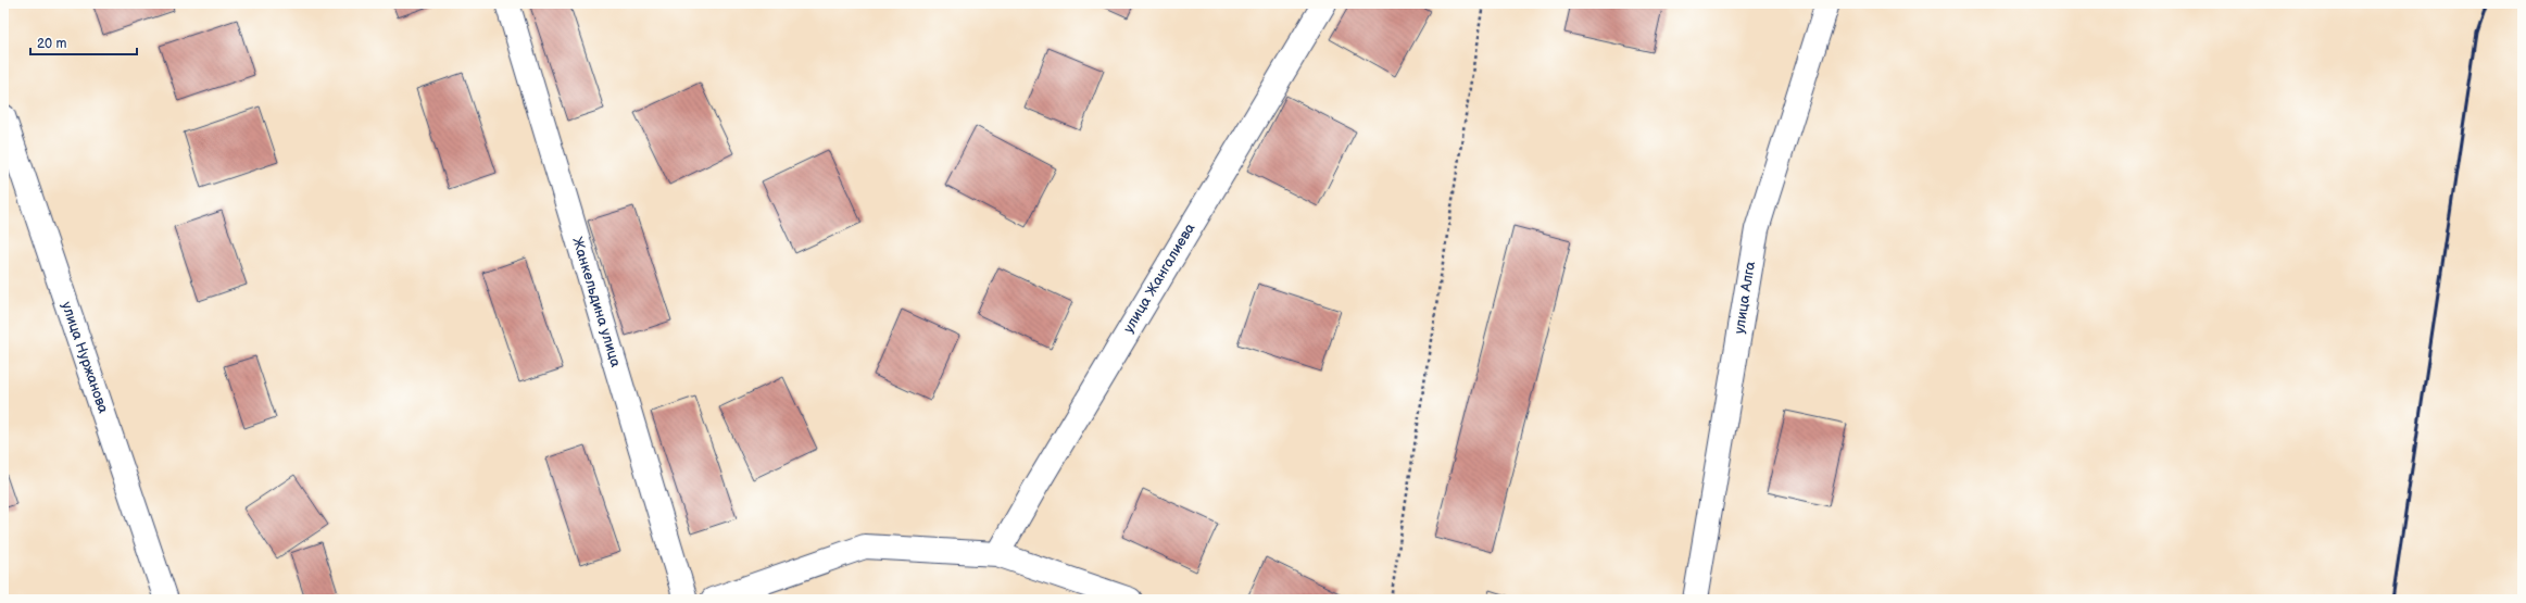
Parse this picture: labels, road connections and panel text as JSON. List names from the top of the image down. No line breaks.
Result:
{"streets":{"street":["улица Жангалиева","улица Алга","Жанкельдина улица","улица Нуржанова"]},"scale_bar":"20 m"}
